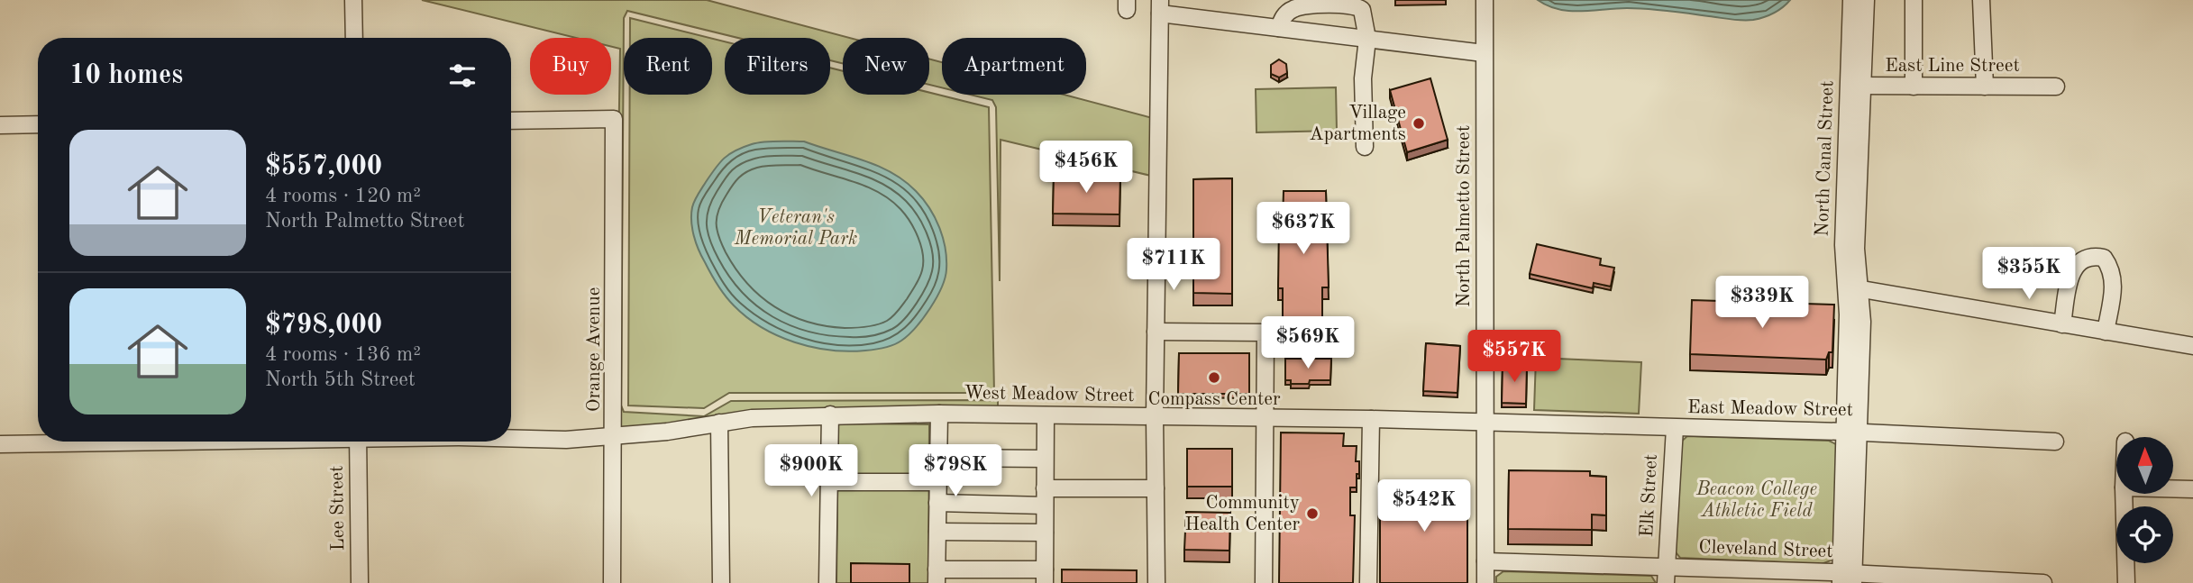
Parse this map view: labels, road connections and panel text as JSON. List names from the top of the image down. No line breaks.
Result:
{"streets":{"street":["East Line Street","North Canal Street","North Palmetto Street","Orange Avenue","West Meadow Street","East Meadow Street","Elk Street","Lee Street","Cleveland Street"]},"crossings":[["East Line Street","North Canal Street"],["North Canal Street","East Meadow Street"],["North Canal Street","Cleveland Street"],["North Palmetto Street","West Meadow Street"],["North Palmetto Street","East Meadow Street"],["North Palmetto Street","Cleveland Street"],["Orange Avenue","West Meadow Street"],["West Meadow Street","East Meadow Street"],["East Meadow Street","Elk Street"],["Elk Street","Cleveland Street"]],"parks":["Veteran's Memorial Park","Beacon College Athletic Field"],"places":["Village Apartments","Compass Center","Community Health Center"],"north":"top","page":{"chip":["Buy","Rent","Filters","New","Apartment"],"heading":"10 homes","list":[{"name":"$557,000","note":"4 rooms · 120 m² · North Palmetto Street"},{"name":"$798,000","note":"4 rooms · 136 m² · North 5th Street"}],"price":["$456K","$637K","$711K","$355K","$339K","$569K","$557K","$900K","$798K","$542K"]}}
